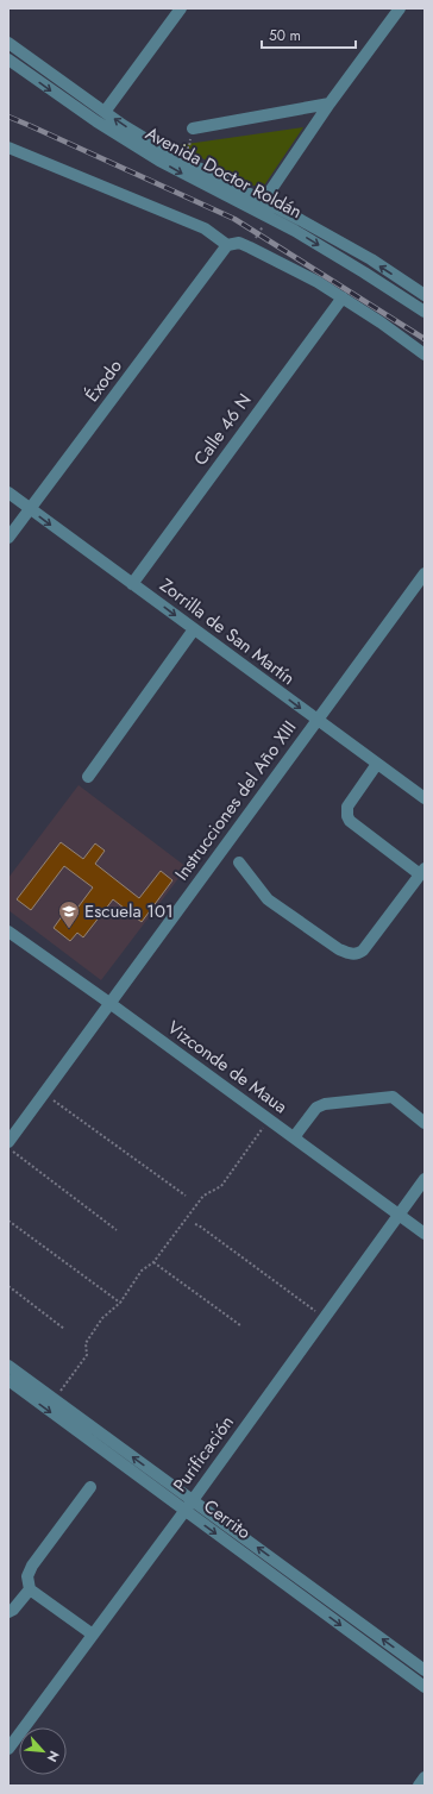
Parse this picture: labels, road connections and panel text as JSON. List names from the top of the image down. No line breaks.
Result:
{"streets":{"street":["Avenida Doctor Roldán","Éxodo","Calle 46 N","Zorrilla de San Martín","Instrucciones del Año XIII","Vizconde de Maua","Purificación","Cerrito"]},"crossings":[["Éxodo","Zorrilla de San Martín"],["Calle 46 N","Zorrilla de San Martín"],["Zorrilla de San Martín","Instrucciones del Año XIII"],["Instrucciones del Año XIII","Vizconde de Maua"],["Vizconde de Maua","Purificación"],["Purificación","Cerrito"]],"one_way":["Zorrilla de San Martín"],"places":{"school or university":["Escuela 101"]},"scale_bar":"50 m","north":"bottom right"}
